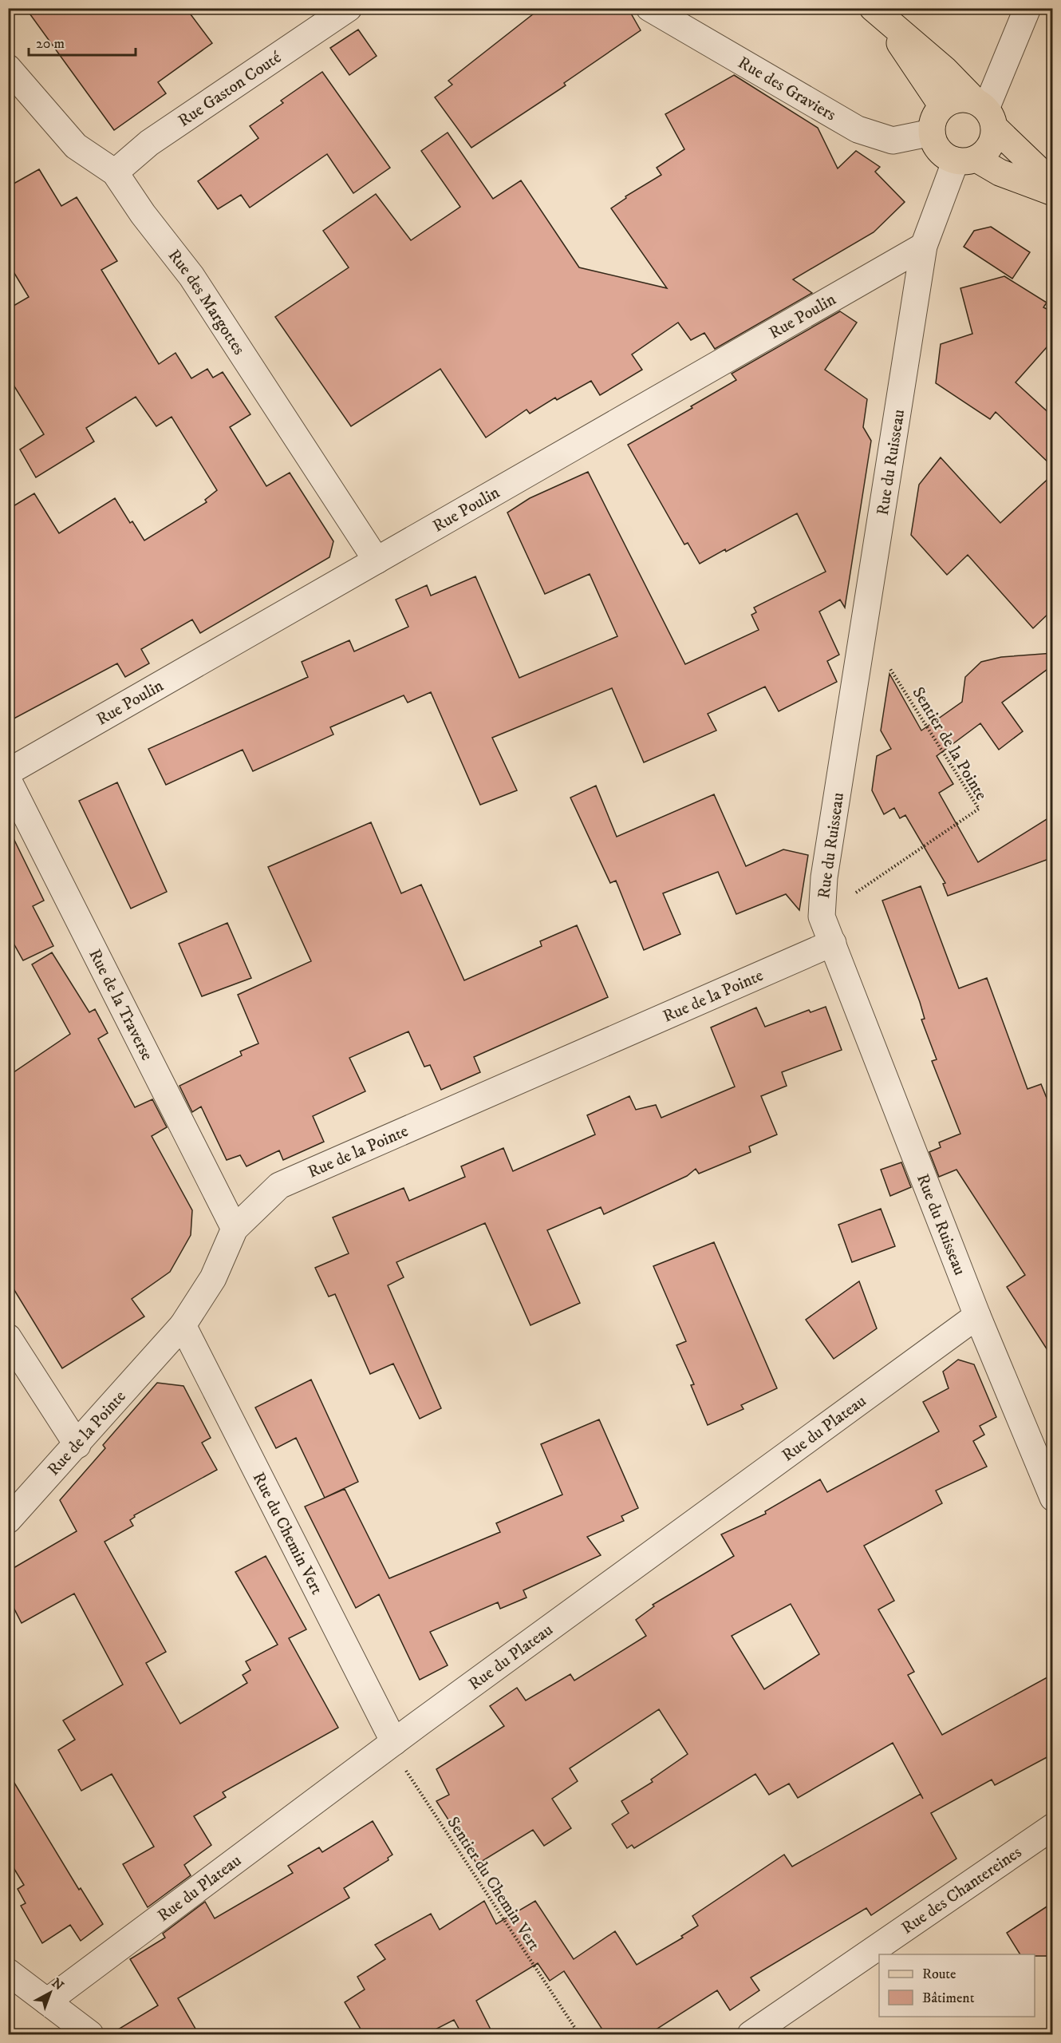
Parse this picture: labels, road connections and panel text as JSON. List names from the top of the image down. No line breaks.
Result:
{"streets":{"street":["Rue des Graviers","Rue Gaston Couté","Rue des Margottes","Rue Poulin","Rue du Ruisseau","Rue de la Pointe","Rue de la Traverse","Rue du Plateau","Rue du Chemin Vert","Rue des Chantereines"],"path":["Sentier de la Pointe","Sentier du Chemin Vert"]},"crossings":[["Rue des Graviers","Rue du Ruisseau"],["Rue Gaston Couté","Rue des Margottes"],["Rue des Margottes","Rue Poulin"],["Rue Poulin","Rue du Ruisseau"],["Rue du Ruisseau","Sentier de la Pointe"],["Rue du Ruisseau","Rue de la Pointe"],["Rue du Ruisseau","Rue du Plateau"],["Rue de la Pointe","Rue de la Traverse"],["Rue de la Pointe","Rue du Chemin Vert"],["Rue du Plateau","Rue du Chemin Vert"],["Rue du Plateau","Sentier du Chemin Vert"],["Rue du Chemin Vert","Sentier du Chemin Vert"]],"legend":["Route","Bâtiment"],"scale_bar":"20 m","north":"top right"}
